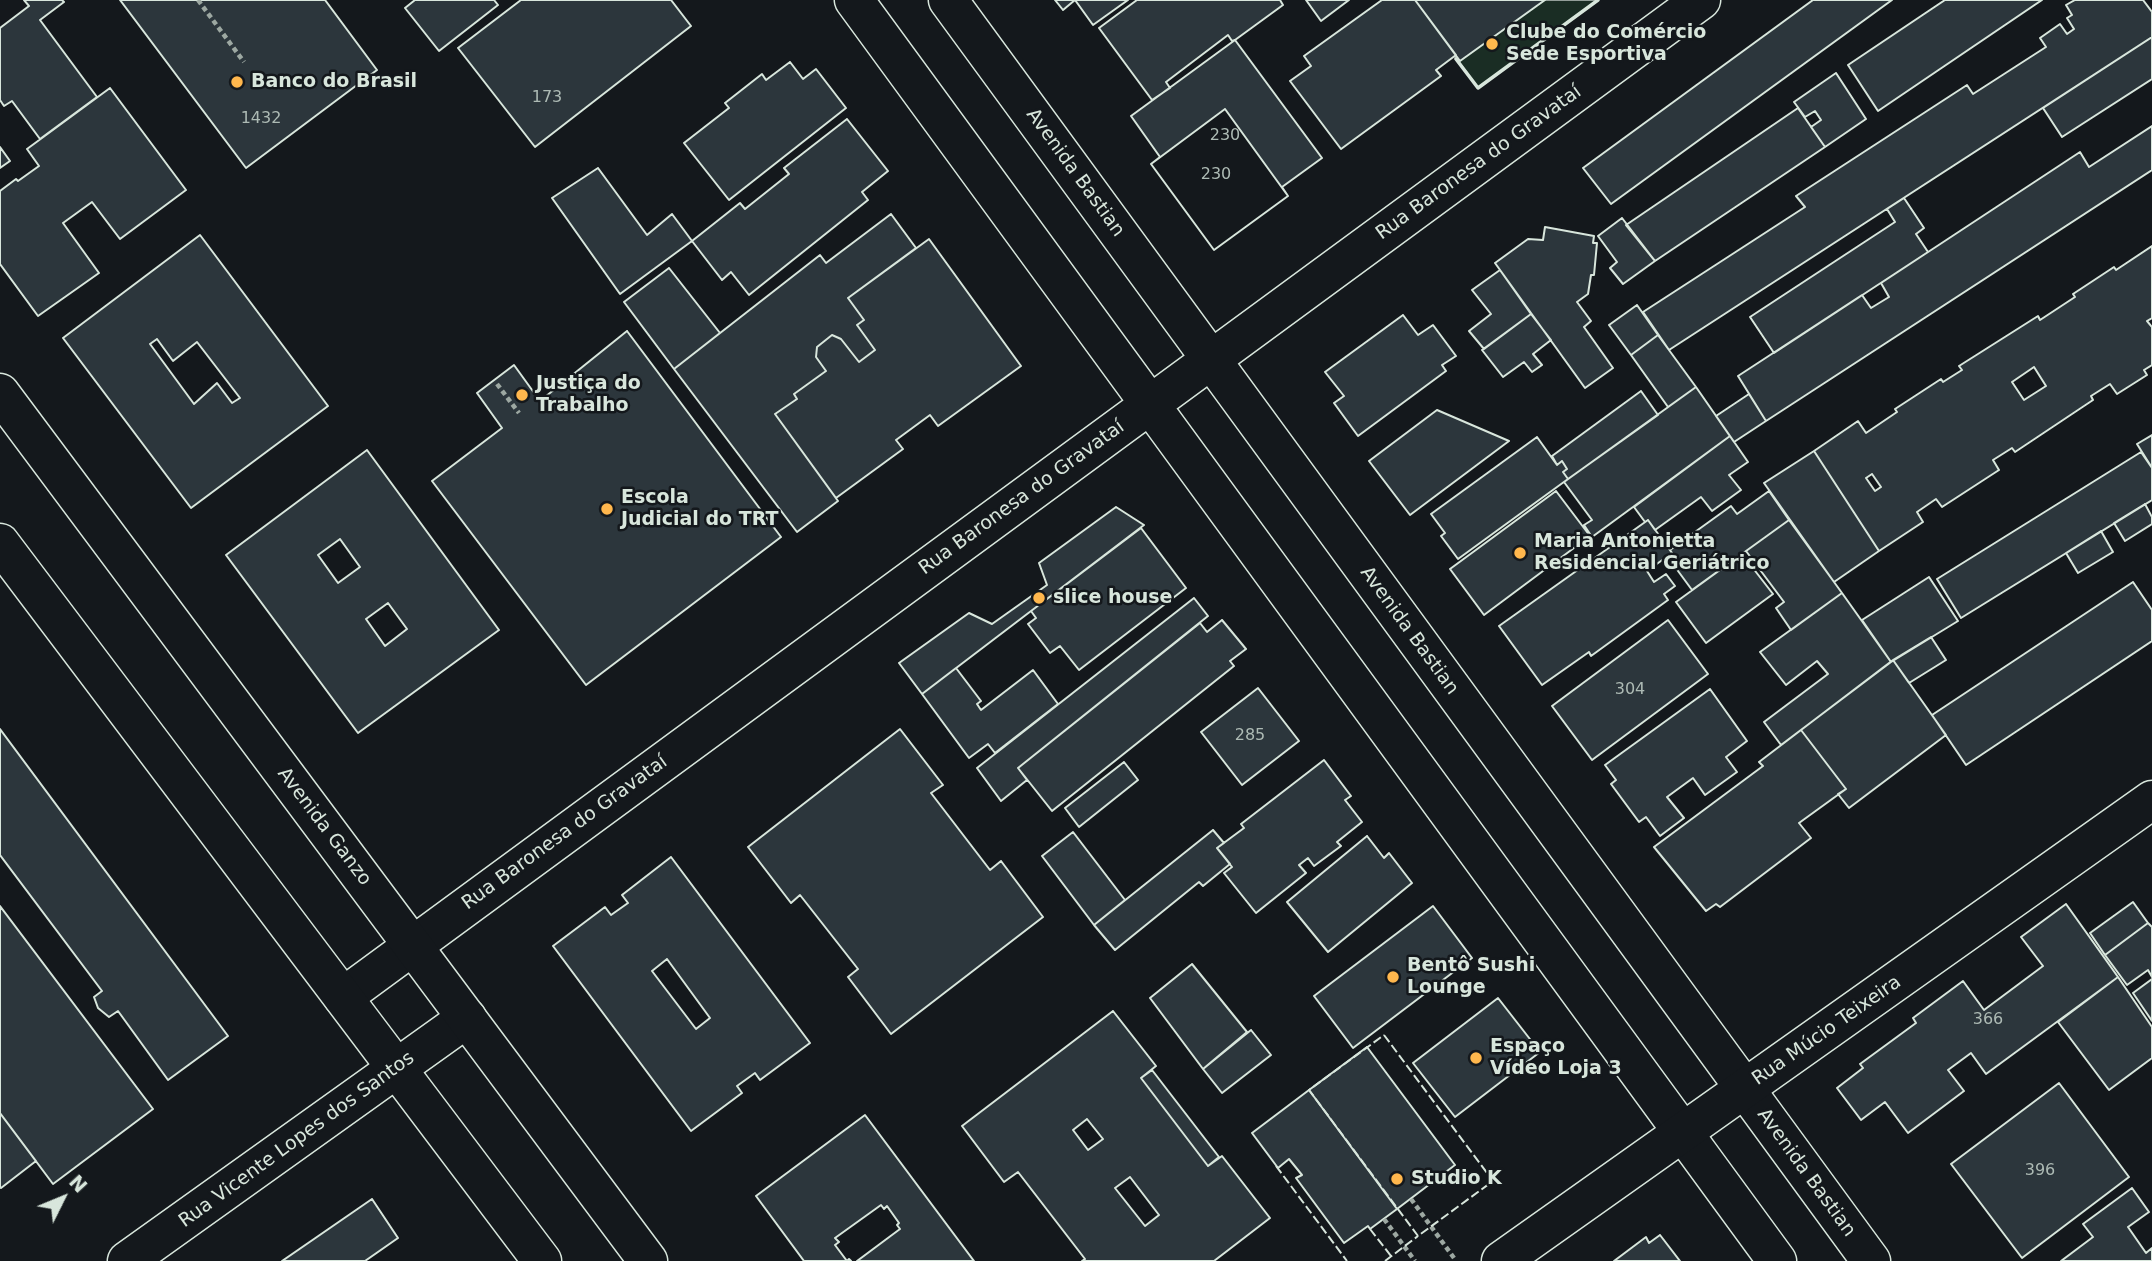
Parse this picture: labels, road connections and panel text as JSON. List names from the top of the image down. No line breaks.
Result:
{"streets":{"street":["Rua Baronesa do Gravataí","Avenida Bastian","Avenida Ganzo","Rua Múcio Teixeira","Rua Vicente Lopes dos Santos"]},"crossings":[["Rua Baronesa do Gravataí","Avenida Bastian"],["Rua Baronesa do Gravataí","Avenida Ganzo"],["Avenida Bastian","Rua Múcio Teixeira"],["Avenida Ganzo","Rua Vicente Lopes dos Santos"]],"places":["Clube do Comércio Sede Esportiva","Banco do Brasil","Justiça do Trabalho","Escola Judicial do TRT","Maria Antonietta Residencial Geriátrico","slice house","Bentô Sushi Lounge","Espaço Vídeo Loja 3","Studio K"],"house_numbers":["173","1432","230","230","304","285","366","396"],"north":"top right"}
